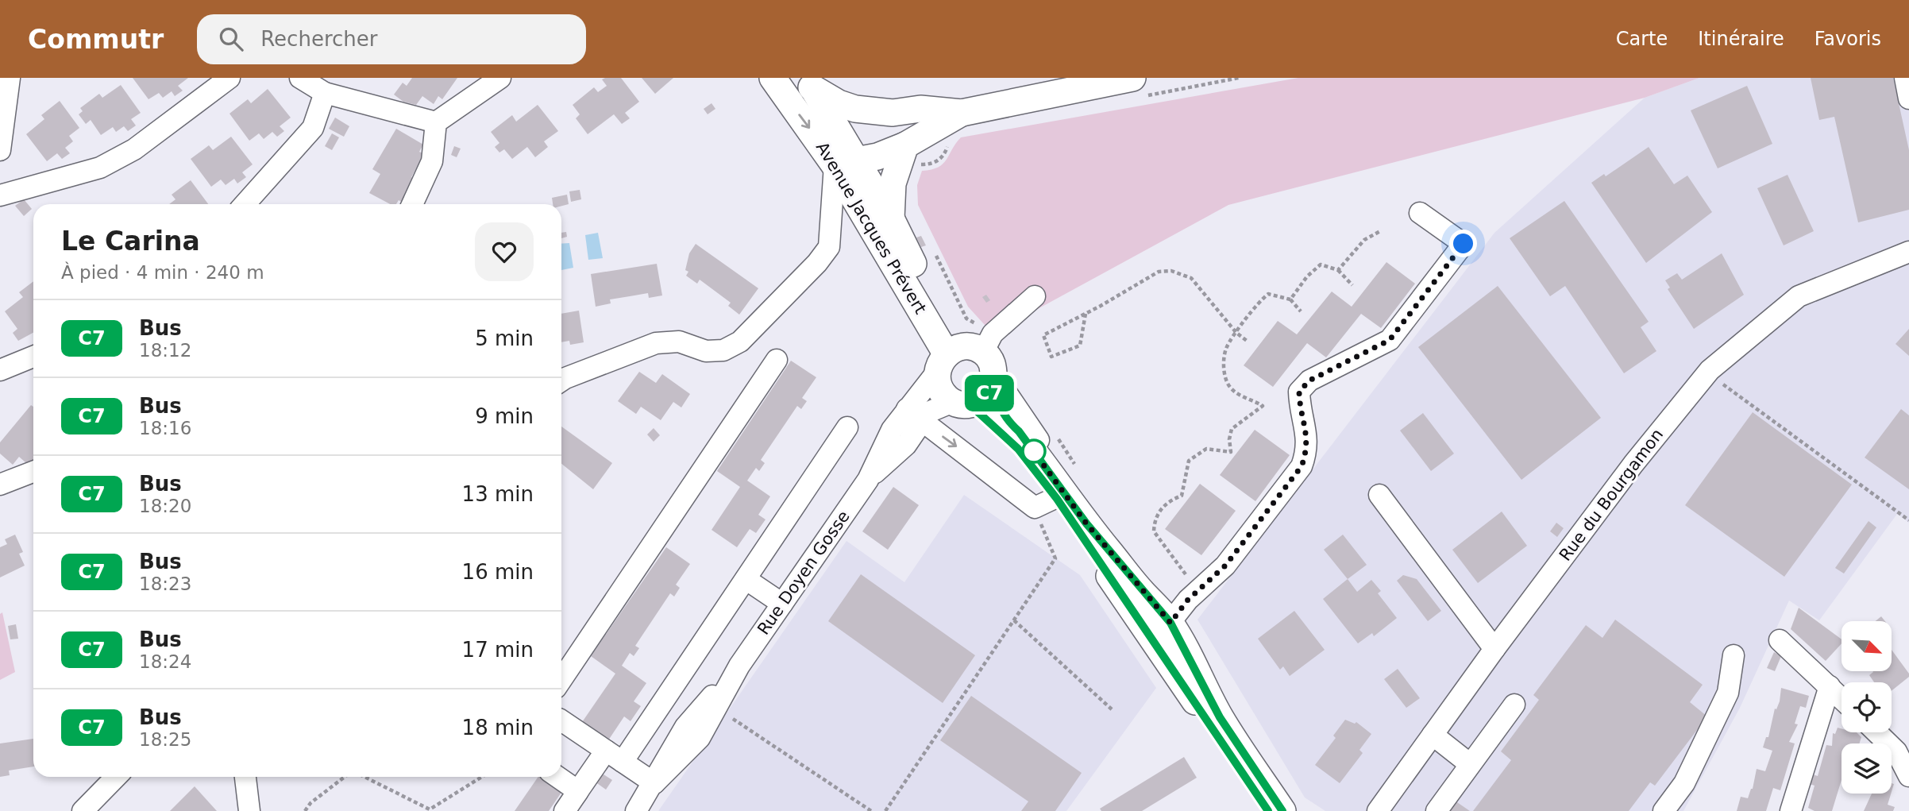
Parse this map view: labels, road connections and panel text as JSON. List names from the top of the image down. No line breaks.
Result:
{"streets":{"main road":["Avenue Jacques Prévert"],"street":["Rue du Bourgamon","Rue Doyen Gosse"]},"crossings":[["Avenue Jacques Prévert","Rue Doyen Gosse"]],"lines":["bus line C7"],"north":"bottom right","page":{"header":"Commutr","search":"Rechercher","nav":["Carte","Itinéraire","Favoris"],"on_map":"C7","heading":["Le Carina","À pied · 4 min · 240 m"],"list":[{"mark":"C7","name":"Bus","note":"18:12","value":"5 min"},{"mark":"C7","name":"Bus","note":"18:16","value":"9 min"},{"mark":"C7","name":"Bus","note":"18:20","value":"13 min"},{"mark":"C7","name":"Bus","note":"18:23","value":"16 min"},{"mark":"C7","name":"Bus","note":"18:24","value":"17 min"},{"mark":"C7","name":"Bus","note":"18:25","value":"18 min"}]}}
